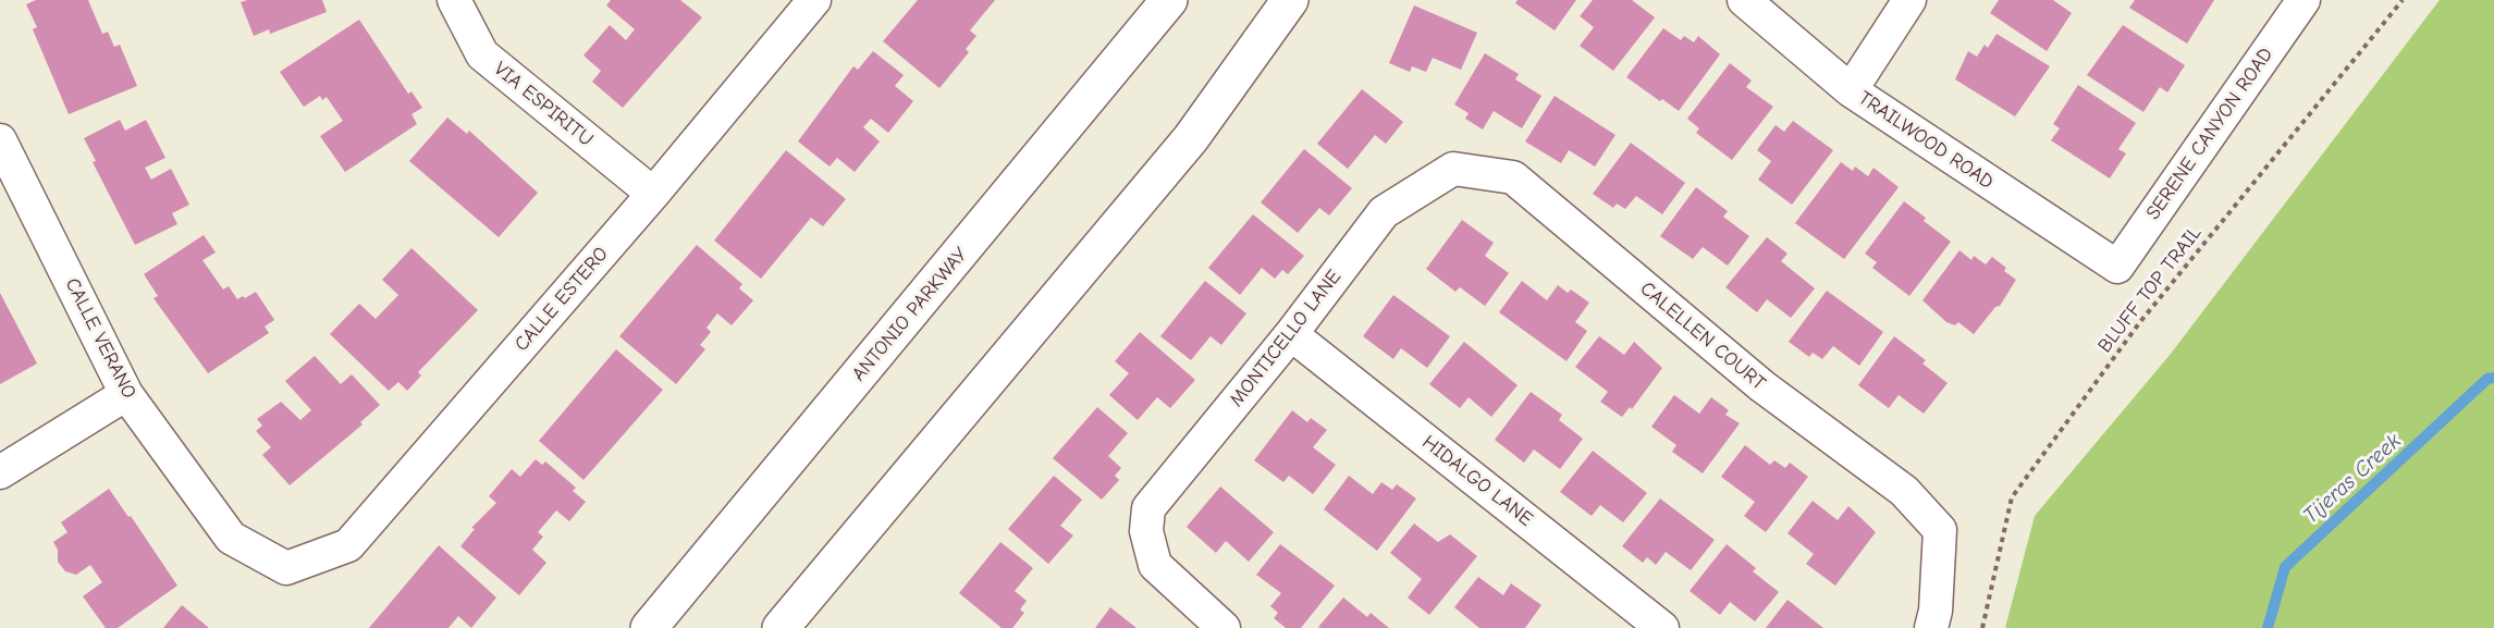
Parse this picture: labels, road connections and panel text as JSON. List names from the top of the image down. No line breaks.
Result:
{"streets":{"main road":["ANTONIO PARKWAY"],"street":["VIA ESPIRITU","SERENE CANYON ROAD","TRAILWOOD ROAD","CALLE ESTERO","CALELLEN COURT","CALLE VERANO","MONTICELLO LANE","HIDALGO LANE"],"path":["BLUFF TOP TRAIL"]},"crossings":[["VIA ESPIRITU","CALLE ESTERO"],["SERENE CANYON ROAD","TRAILWOOD ROAD"],["CALLE ESTERO","CALLE VERANO"],["CALELLEN COURT","MONTICELLO LANE"],["MONTICELLO LANE","HIDALGO LANE"]],"water":["Tijeras Creek"]}
